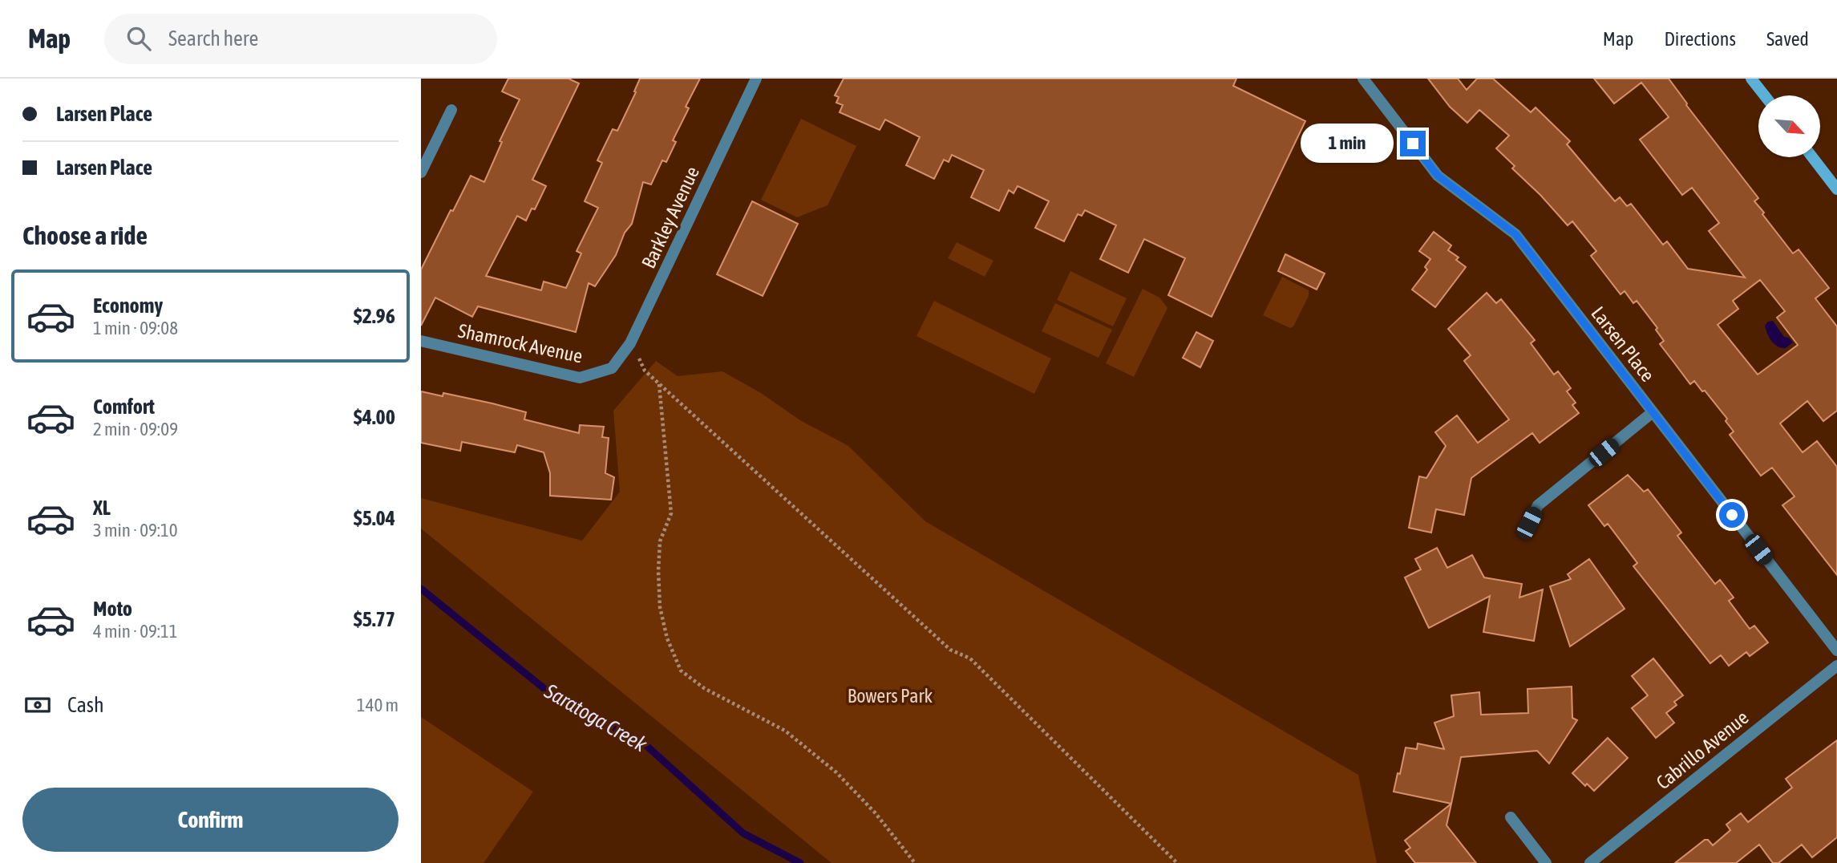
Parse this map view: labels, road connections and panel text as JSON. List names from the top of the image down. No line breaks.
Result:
{"streets":{"street":["Barkley Avenue","Shamrock Avenue","Larsen Place","Cabrillo Avenue"]},"crossings":[["Barkley Avenue","Shamrock Avenue"]],"water":["Saratoga Creek"],"parks":["Bowers Park"],"north":"bottom right","page":{"header":"Map","search":"Search here","nav":["Map","Directions","Saved"],"banner":["Larsen Place","Larsen Place"],"bubble":"1 min","heading":"Choose a ride","list":[{"name":"Economy","note":"1 min · 09:08","value":"$2.96"},{"name":"Comfort","note":"2 min · 09:09","value":"$4.00"},{"name":"XL","note":"3 min · 09:10","value":"$5.04"},{"name":"Moto","note":"4 min · 09:11","value":"$5.77"}],"pay":["Cash","140 m"],"buttons":"Confirm"}}
